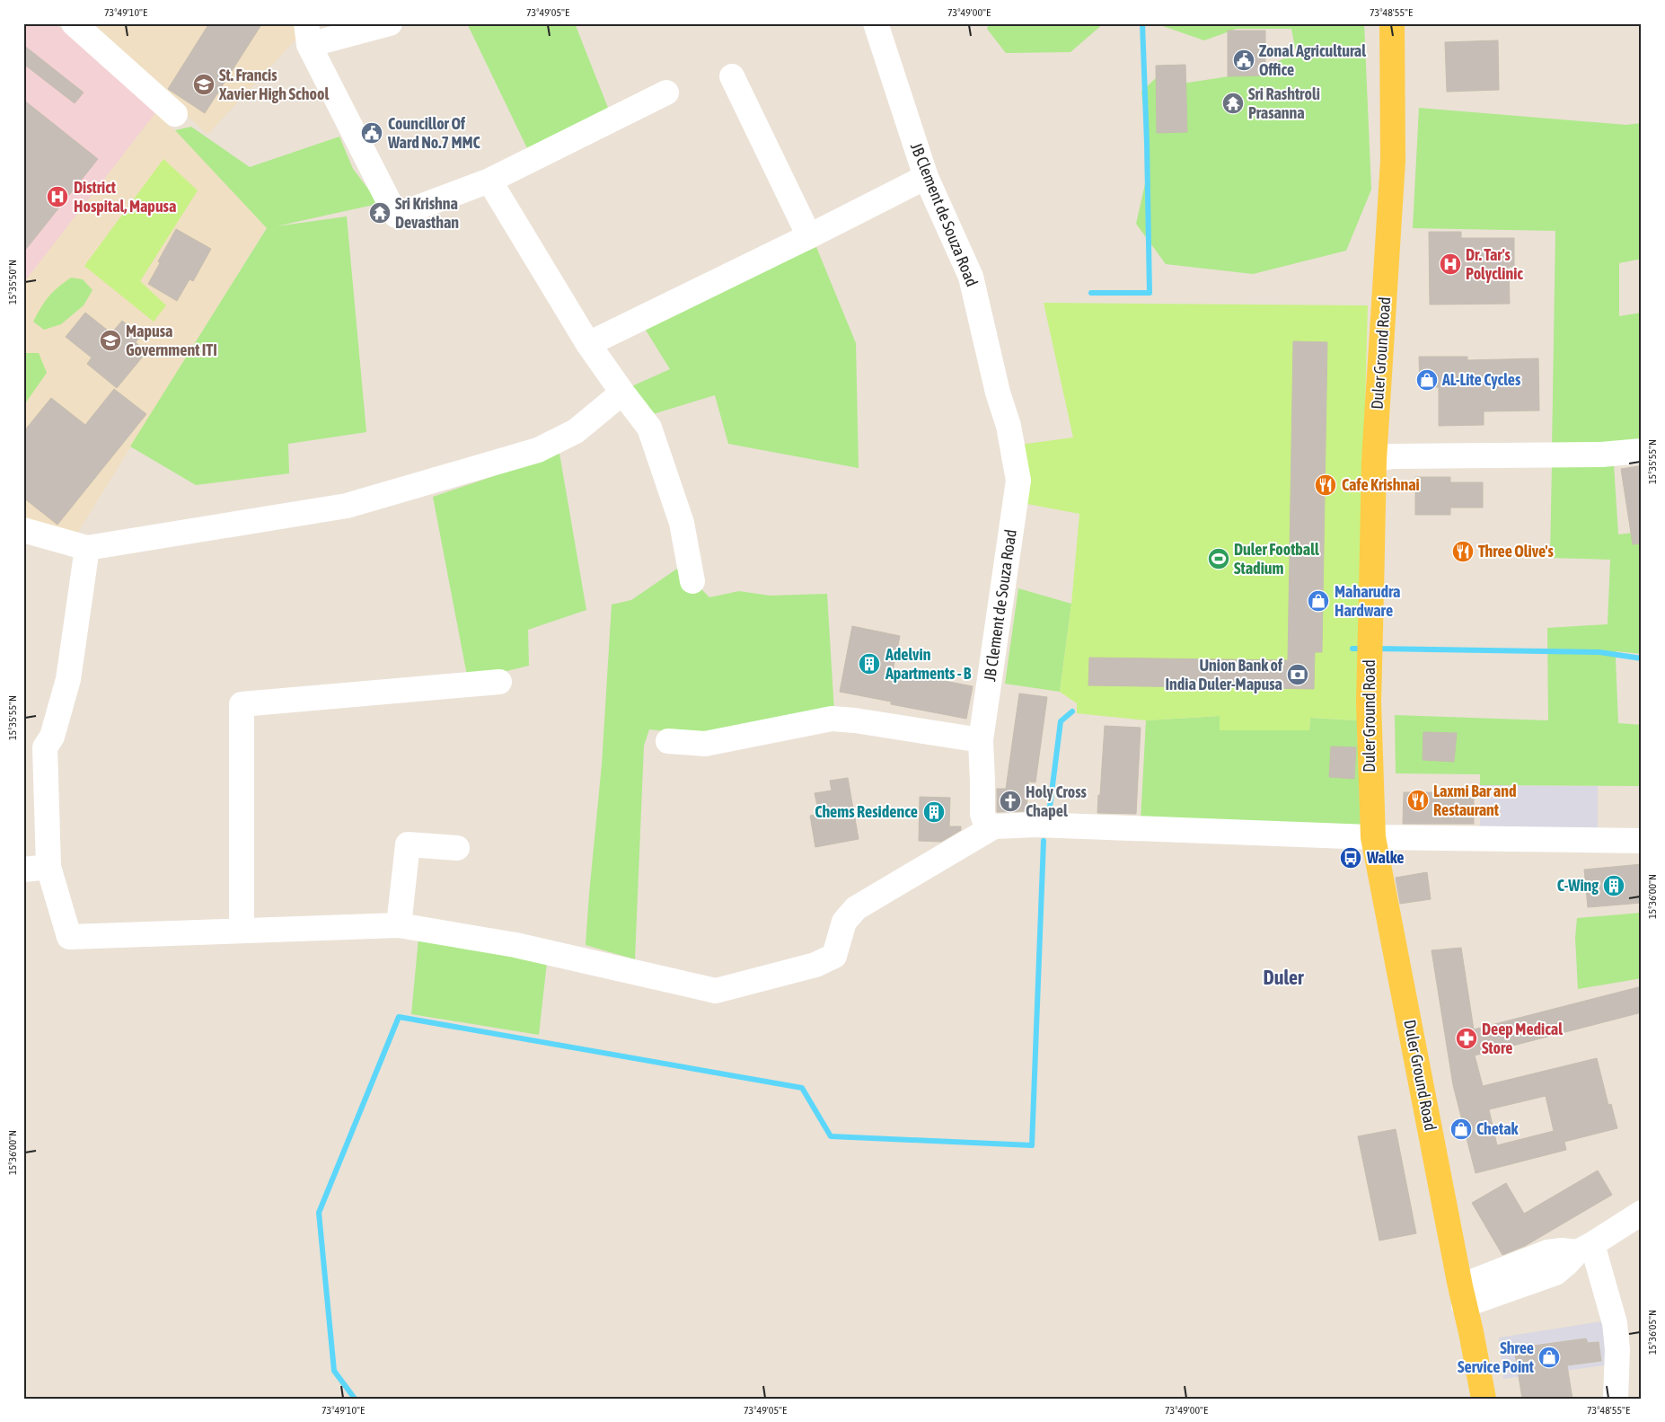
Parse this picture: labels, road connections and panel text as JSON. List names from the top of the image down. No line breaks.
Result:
{"streets":{"main road":["Duler Ground Road"],"street":["JB Clement de Souza Road"]},"districts":["Duler"],"places":{"public building":["Zonal Agricultural Office","Councillor Of Ward No.7 MMC"],"school or university":["St. Francis Xavier High School","Mapusa Government ITI"],"temple":["Sri Rashtroli Prasanna","Sri Krishna Devasthan"],"hospital":["District Hospital, Mapusa","Dr. Tar's Polyclinic"],"shop":["AL-Lite Cycles","Maharudra Hardware","Chetak","Shree Service Point"],"restaurant":["Cafe Krishnai","Three Olive's","Laxmi Bar and Restaurant"],"sports":["Duler Football Stadium"],"building":["Adelvin Apartments - B","Chems Residence","C-Wing"],"bank":["Union Bank of India Duler-Mapusa"],"church":["Holy Cross Chapel"],"bus stop":["Walke"],"pharmacy":["Deep Medical Store"]},"coordinates":["73°49'10\"E","73°49'05\"E","73°49'00\"E","73°48'55\"E","15°35'50\"N","15°35'55\"N","15°36'00\"N","15°36'05\"N"]}
